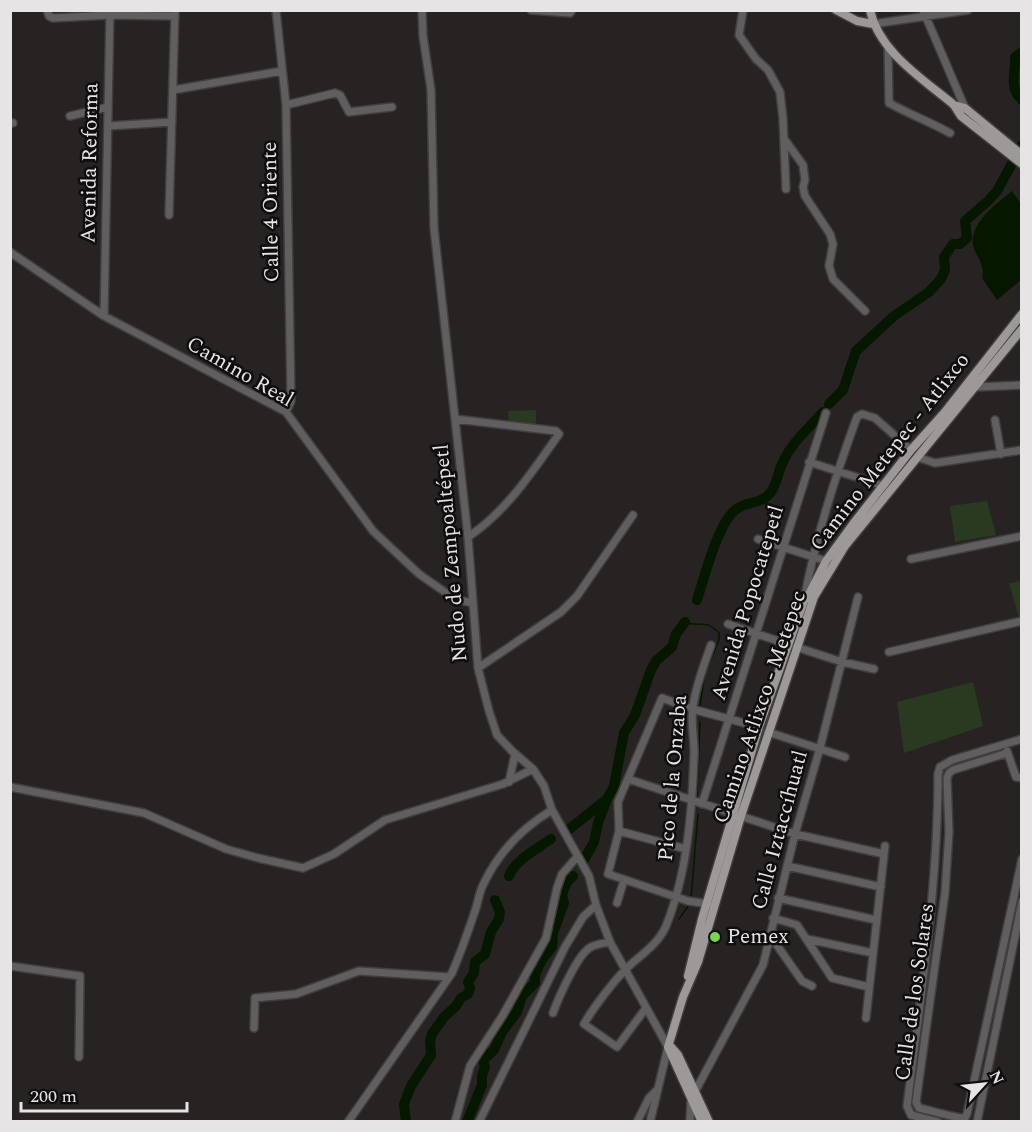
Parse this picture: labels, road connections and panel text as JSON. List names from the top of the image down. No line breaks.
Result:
{"streets":{"main road":["Camino Metepec - Atlixco","Camino Atlixco - Metepec"],"street":["Avenida Reforma","Calle 4 Oriente","Camino Real","Nudo de Zempoaltépetl","Avenida Popocatepetl","Pico de la Onzaba","Calle Iztaccíhuatl","Calle de los Solares"]},"crossings":[["Avenida Reforma","Camino Real"],["Calle 4 Oriente","Camino Real"],["Camino Real","Nudo de Zempoaltépetl"],["Camino Metepec - Atlixco","Nudo de Zempoaltépetl"],["Camino Metepec - Atlixco","Camino Atlixco - Metepec"],["Nudo de Zempoaltépetl","Pico de la Onzaba"]],"places":["Pemex"],"scale_bar":"200 m","north":"top right"}
